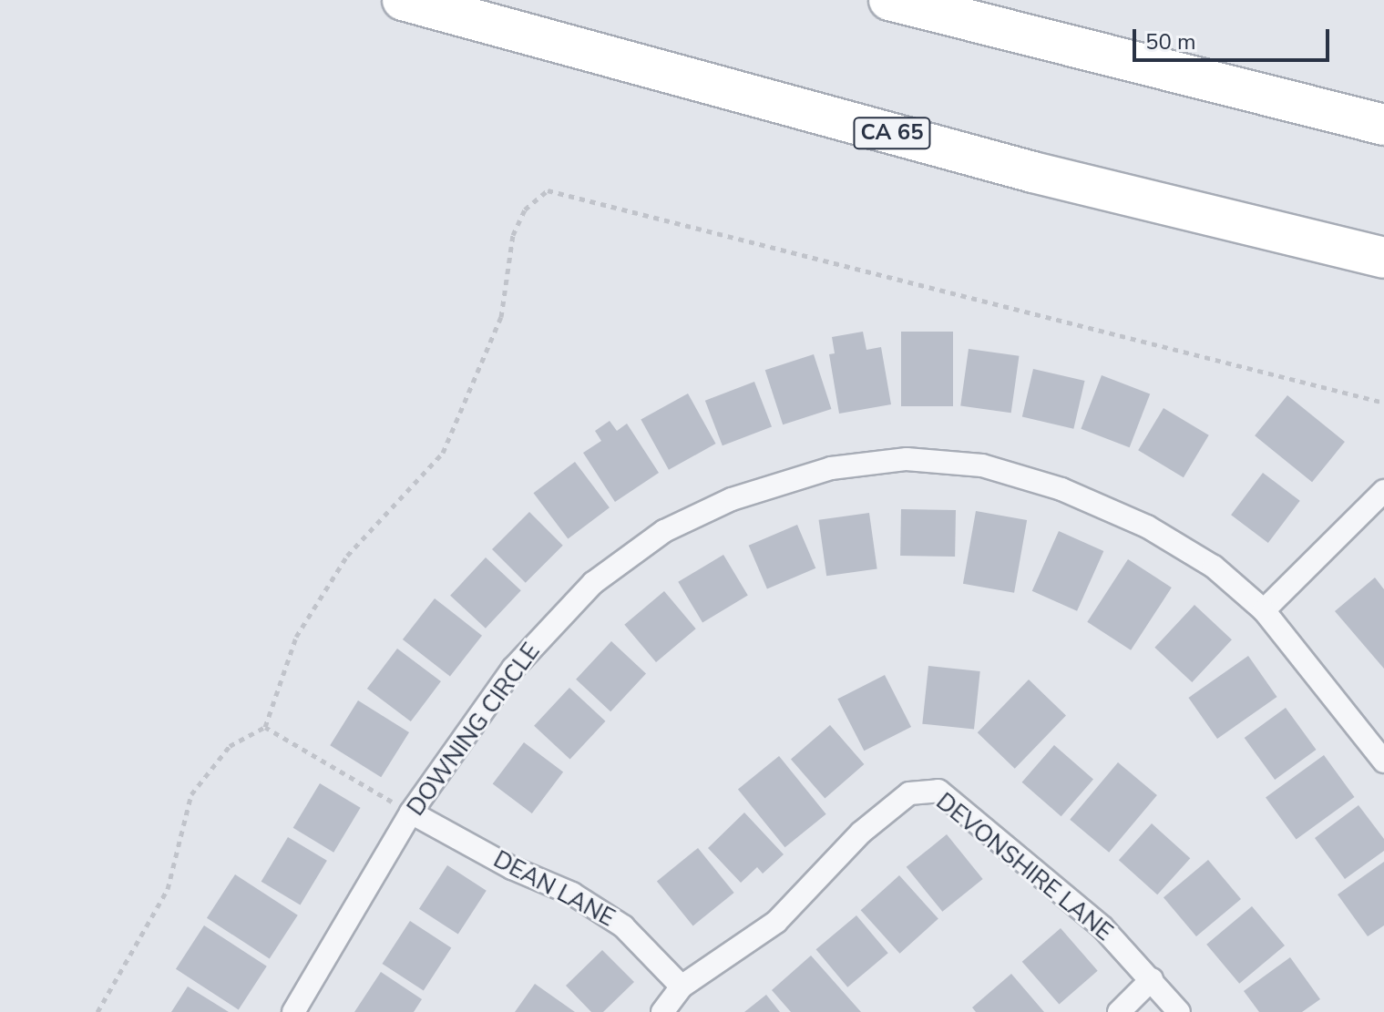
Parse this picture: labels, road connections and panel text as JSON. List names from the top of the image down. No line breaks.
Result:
{"streets":{"highway":["CA 65"],"street":["DOWNING CIRCLE","DEVONSHIRE LANE","DEAN LANE"]},"crossings":[["DOWNING CIRCLE","DEAN LANE"],["DEVONSHIRE LANE","DEAN LANE"]],"scale_bar":"50 m"}
